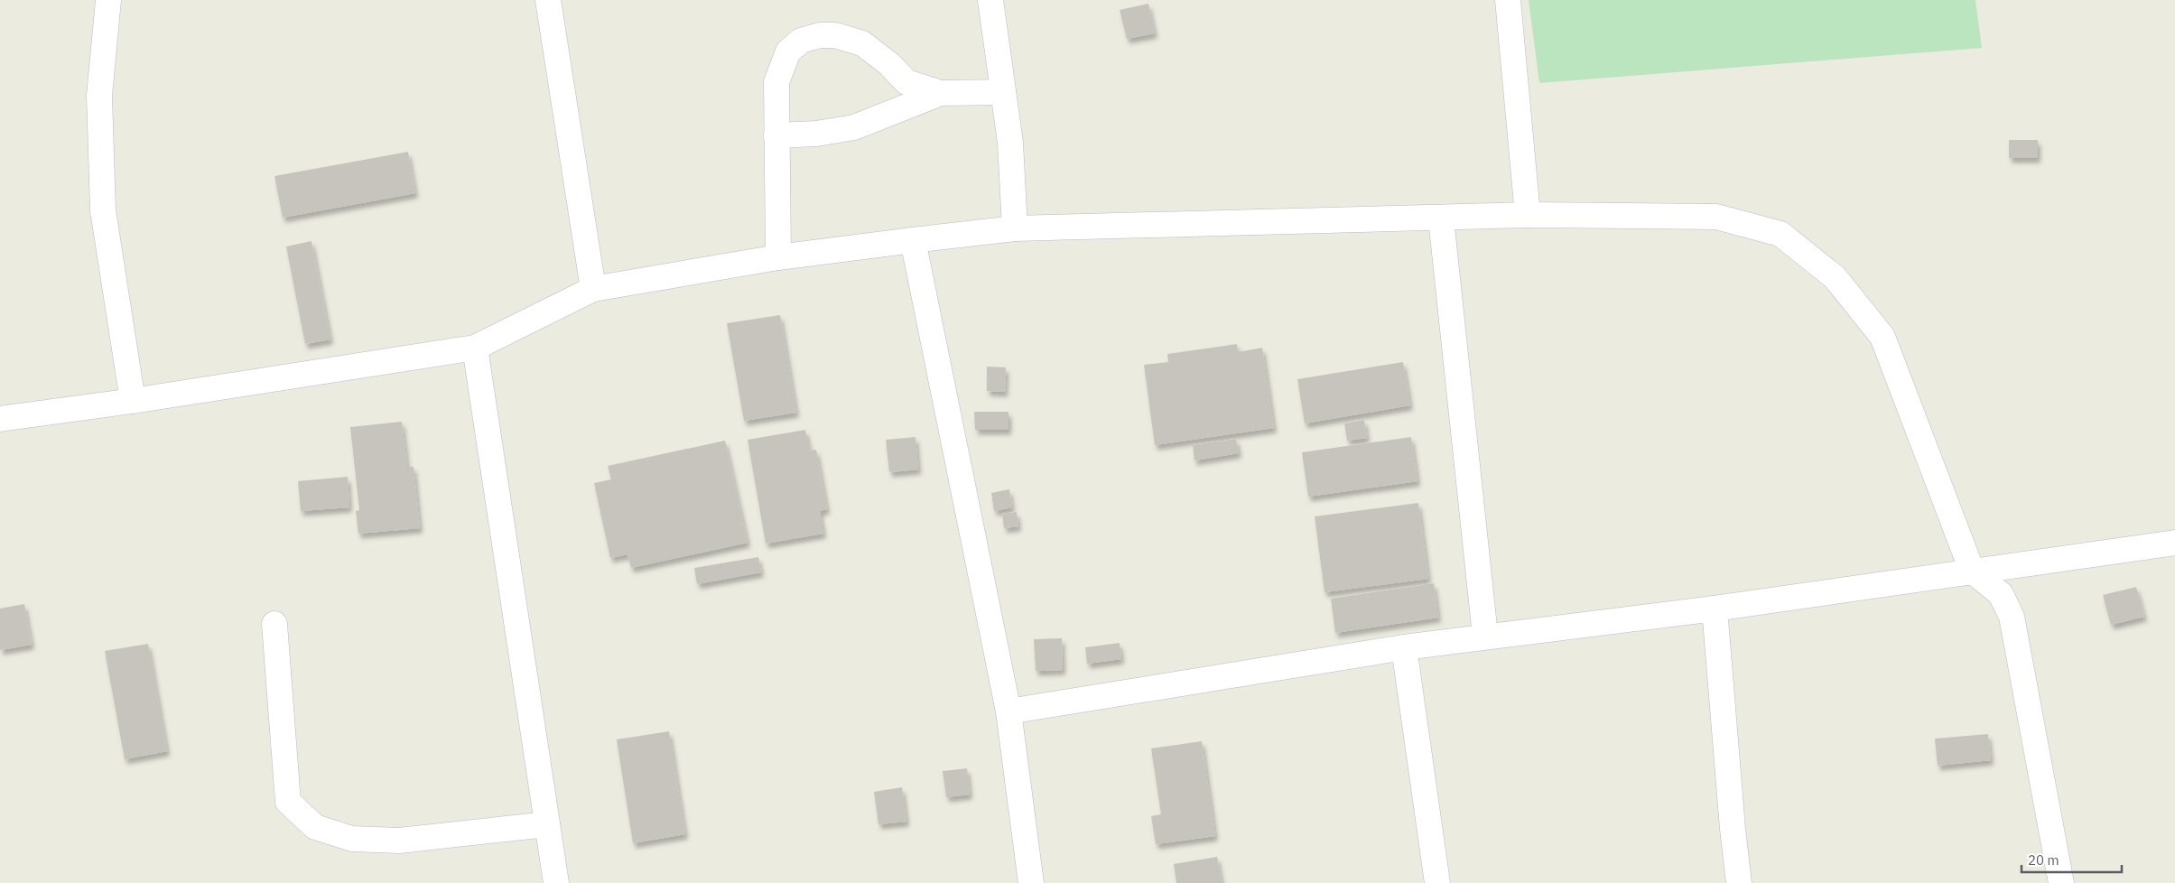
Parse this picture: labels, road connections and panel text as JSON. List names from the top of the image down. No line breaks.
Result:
{"scale_bar":"20 m"}
